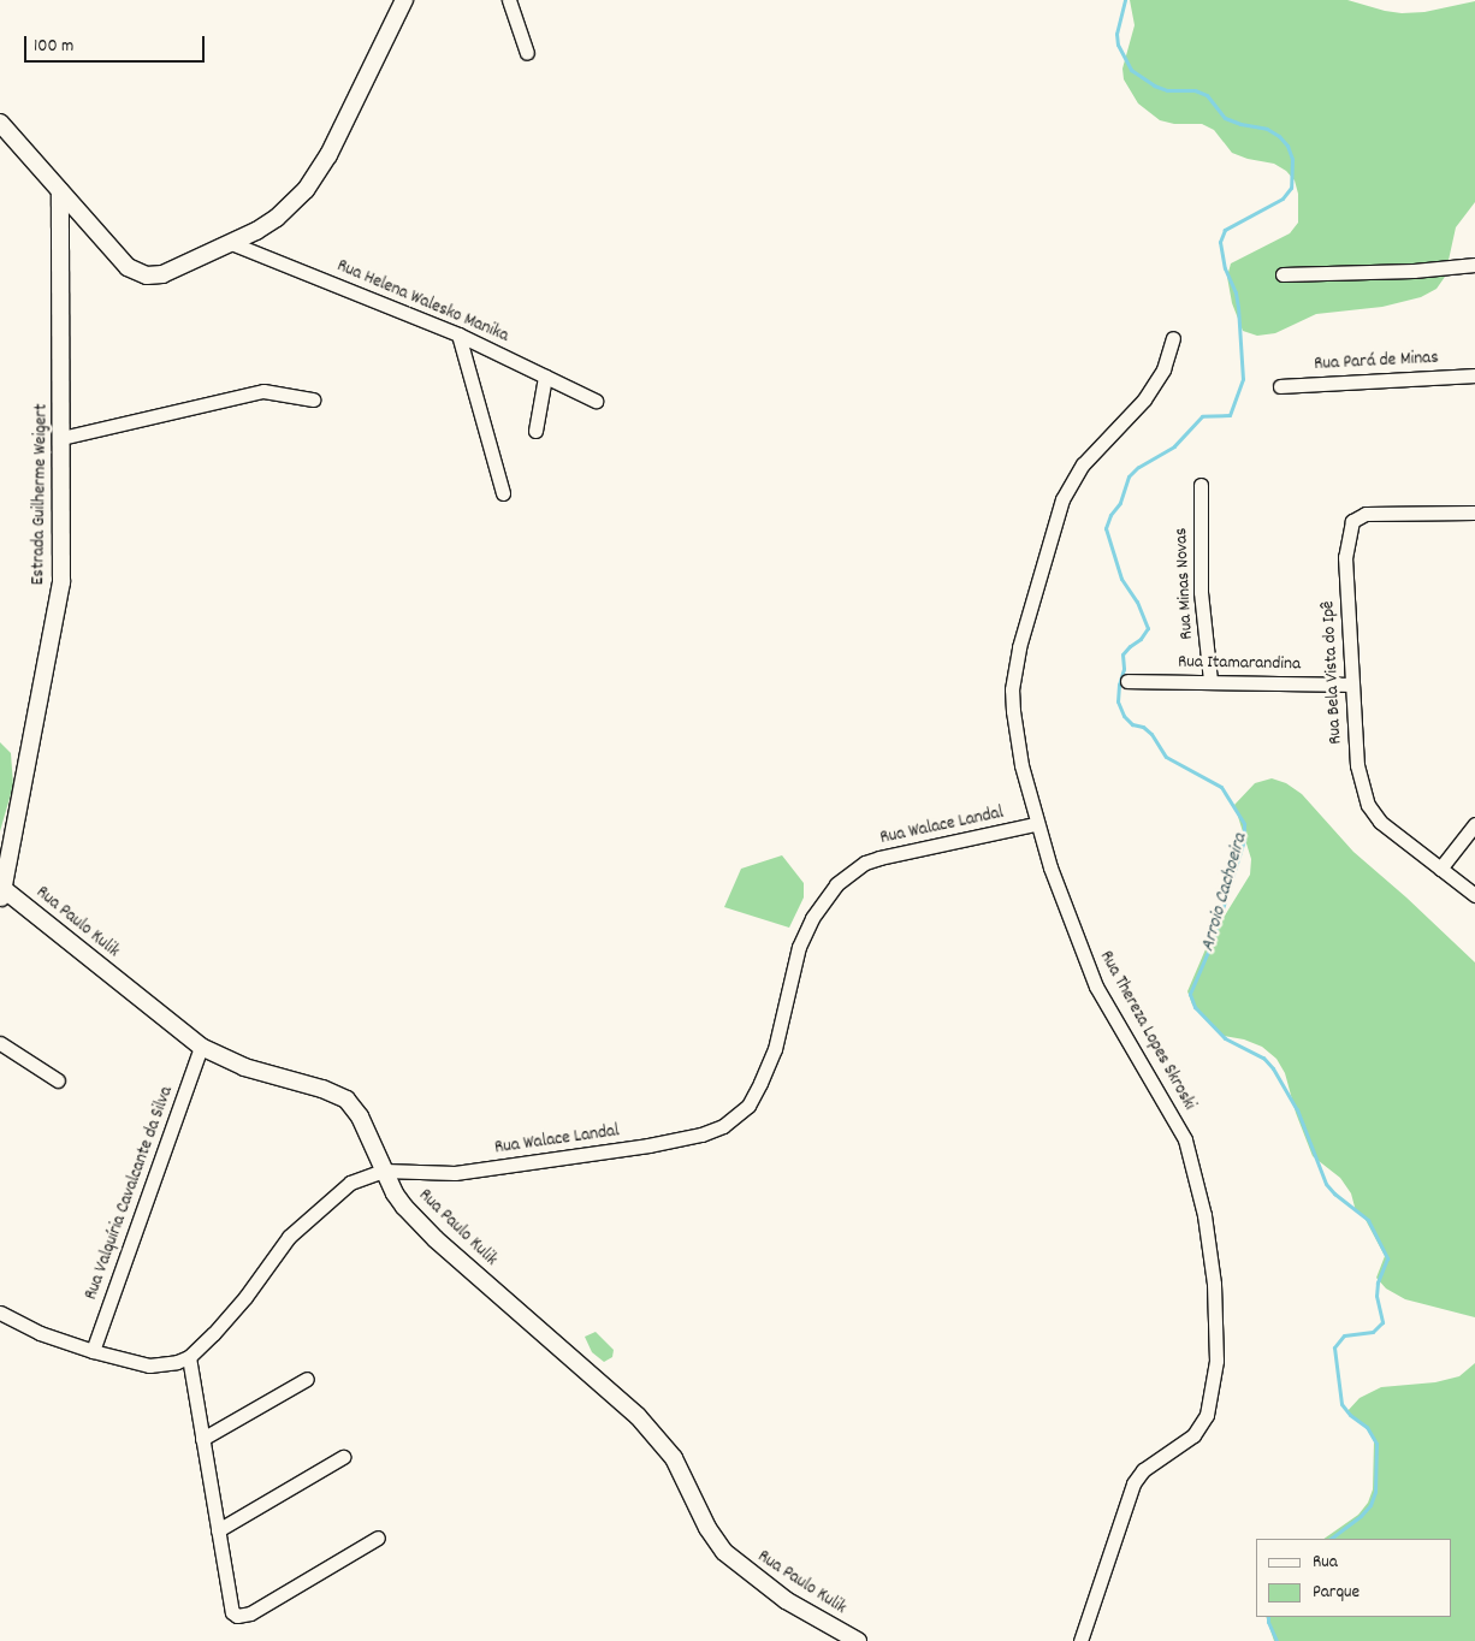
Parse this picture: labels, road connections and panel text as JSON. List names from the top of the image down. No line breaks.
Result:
{"streets":{"street":["Rua Helena Walesko Manika","Rua Pará de Minas","Estrada Guilherme Weigert","Rua Minas Novas","Rua Itamarandina","Rua Bela Vista do Ipê","Rua Walace Landal","Rua Paulo Kulik","Rua Thereza Lopes Skroski","Rua Valquíria Cavalcante da Silva"]},"crossings":[["Estrada Guilherme Weigert","Rua Paulo Kulik"],["Rua Minas Novas","Rua Itamarandina"],["Rua Itamarandina","Rua Bela Vista do Ipê"],["Rua Walace Landal","Rua Paulo Kulik"],["Rua Walace Landal","Rua Thereza Lopes Skroski"],["Rua Paulo Kulik","Rua Valquíria Cavalcante da Silva"]],"water":["Arroio Cachoeira"],"legend":["Rua","Parque"],"scale_bar":"100 m"}
